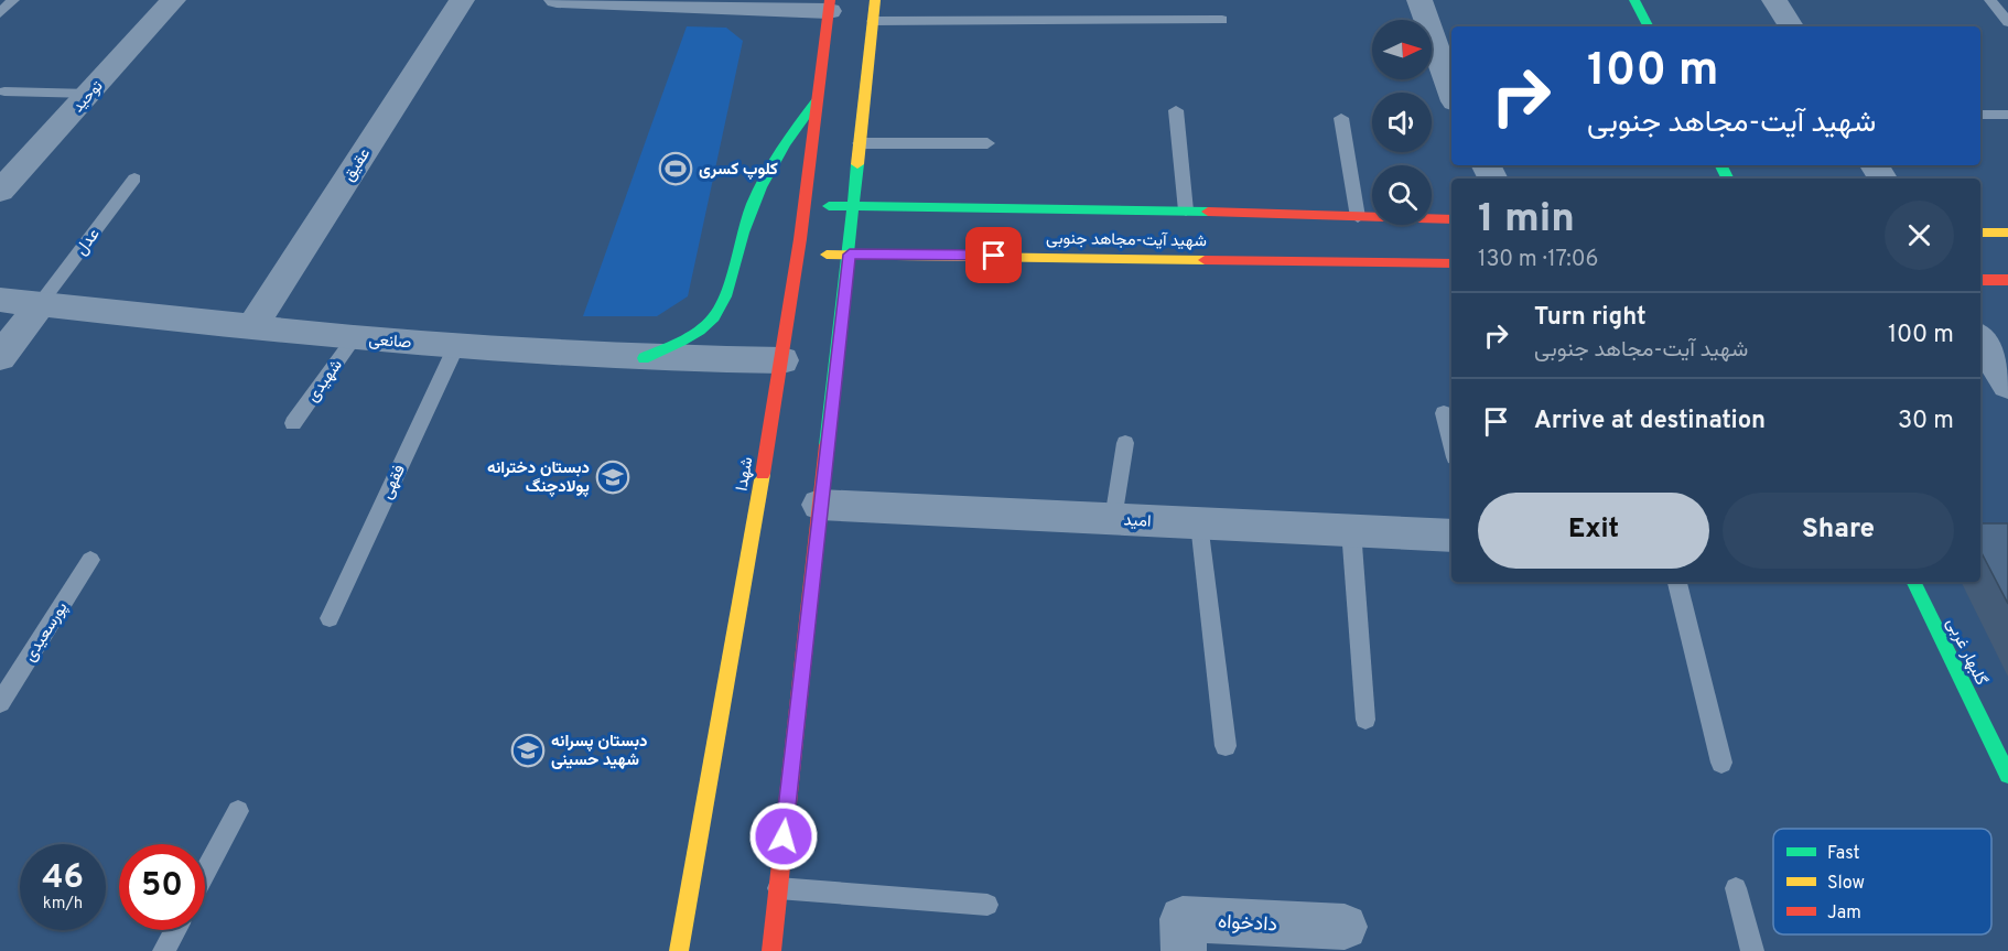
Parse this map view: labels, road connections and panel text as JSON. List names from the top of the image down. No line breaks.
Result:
{"streets":{"main road":["شهید آیت-مجاهد جنوبی","شهدا","گلبهار غربی"],"street":["توحید","عقیق","صانعی","امید","دادخواه"],"lane":["عدل","شهیدی","فقهی","پورسعیدی"]},"crossings":[["عقیق","صانعی"],["شهید آیت-مجاهد جنوبی","شهدا"],["عدل","صانعی"],["صانعی","شهیدی"],["صانعی","شهدا"],["صانعی","فقهی"]],"places":{"sports":["کلوپ کسری"],"school or university":["دبستان دخترانه پولادچنگ","دبستان پسرانه شهید حسینی"]},"legend":["Fast","Slow","Jam"],"north":"right","page":{"turn":["100 m","شهید آیت-مجاهد جنوبی"],"heading":["1 min","130 m · 17:06"],"list":[{"name":"Turn right","note":"شهید آیت-مجاهد جنوبی","value":"100 m"},{"name":"Arrive at destination","value":"30 m"}],"buttons":["Exit","Share"],"speed":"46 km/h","limit":"50"}}
